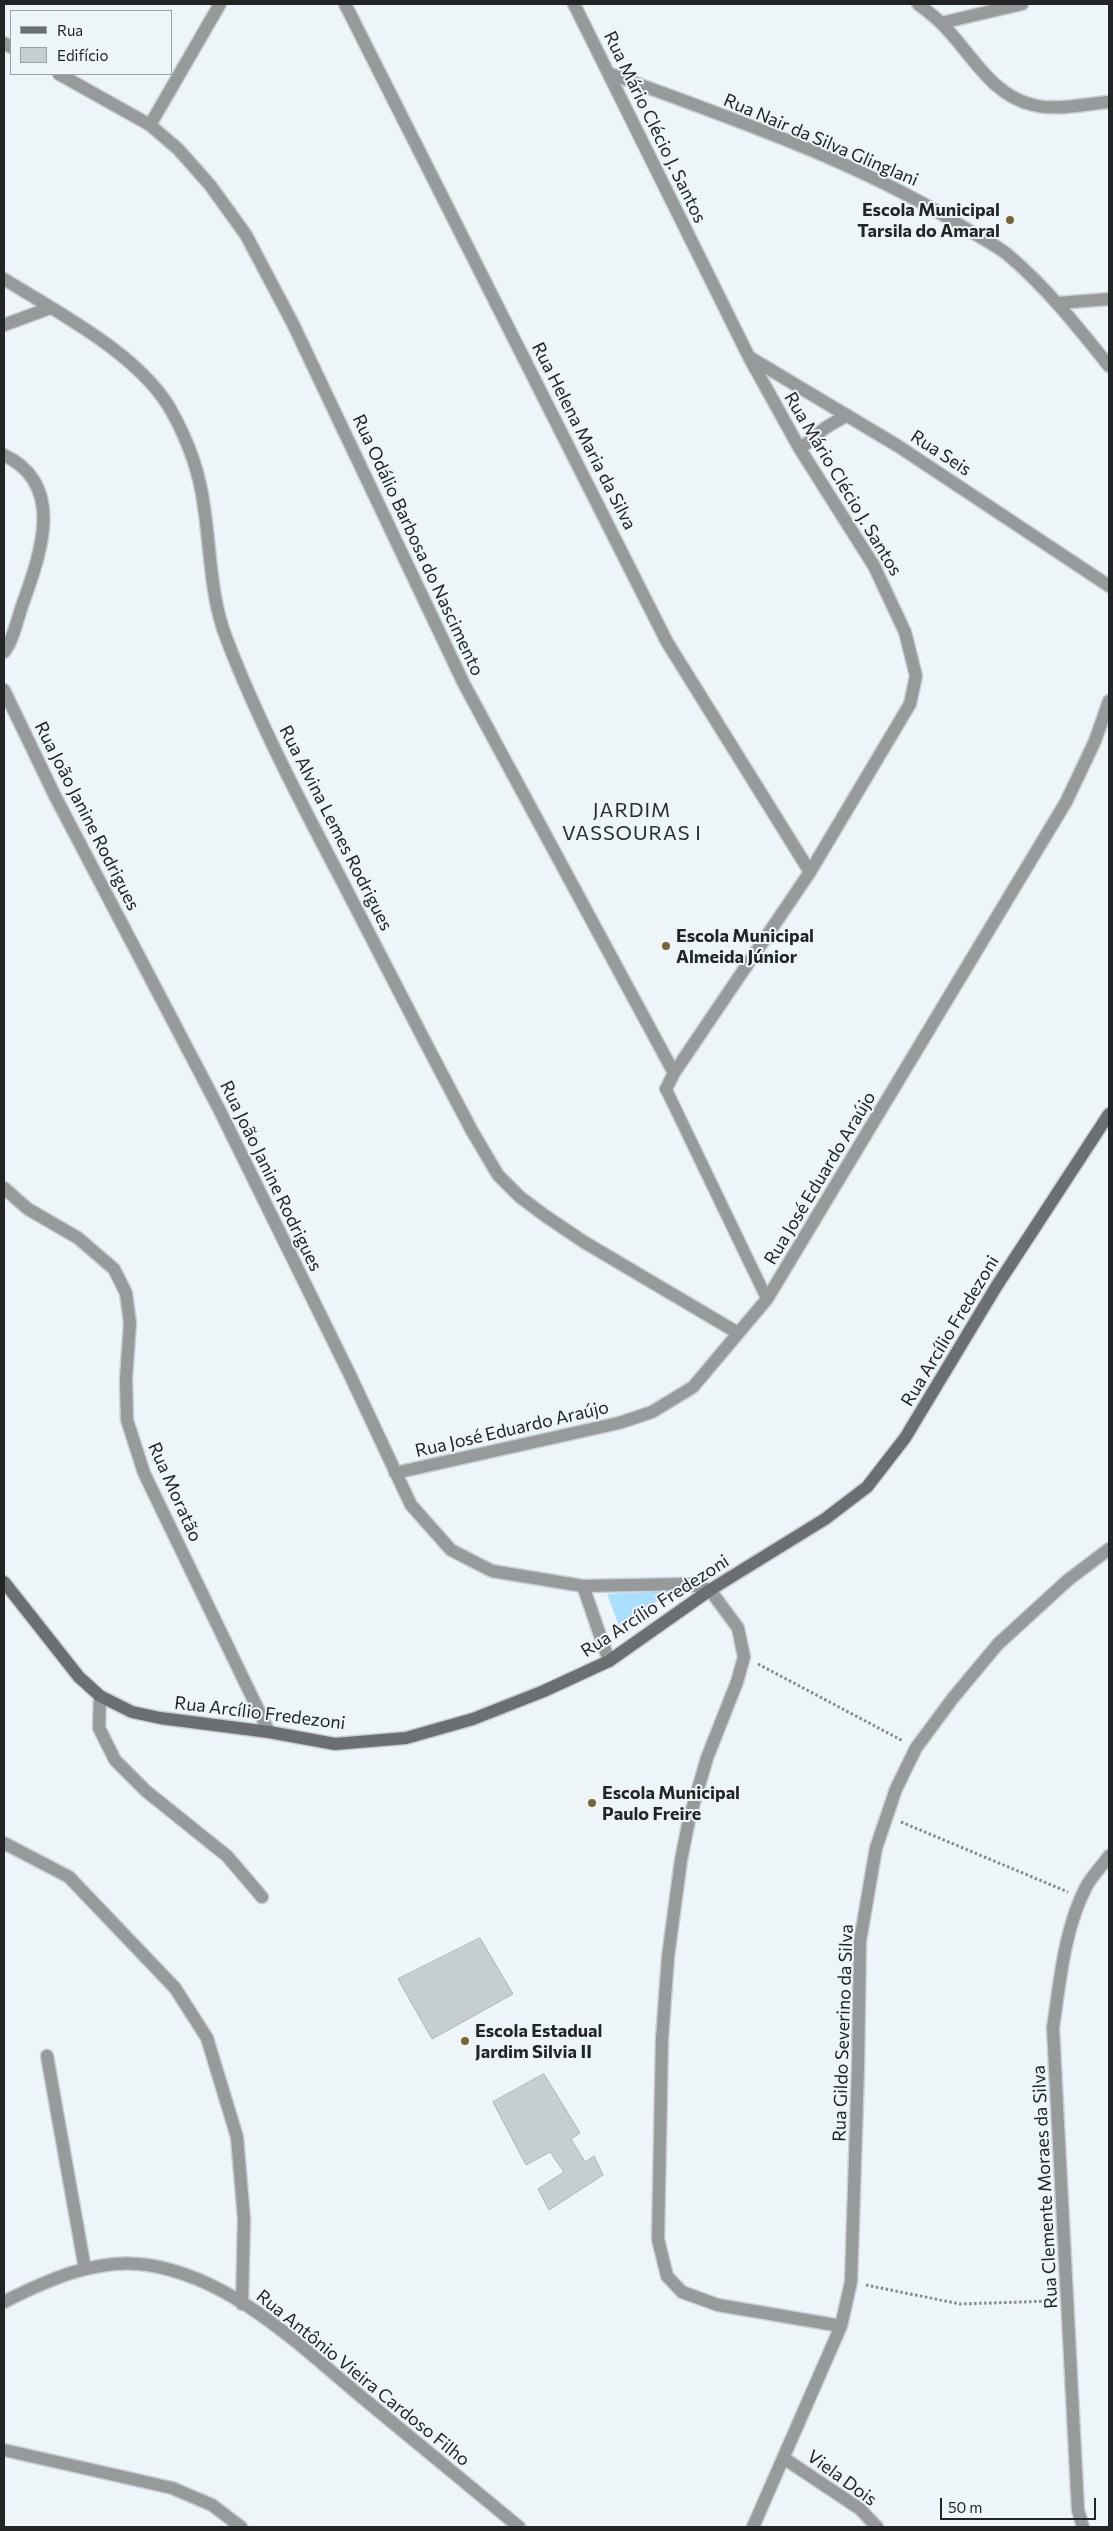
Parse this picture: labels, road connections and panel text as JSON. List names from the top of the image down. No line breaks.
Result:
{"streets":{"street":["Rua Mário Clécio J. Santos","Rua Nair da Silva Glinglani","Rua Helena Maria da Silva","Rua Seis","Rua Odálio Barbosa do Nascimento","Rua João Janine Rodrigues","Rua Alvina Lemes Rodrigues","Rua José Eduardo Araújo","Rua Arcílio Fredezoni","Rua Moratão","Rua Gildo Severino da Silva","Rua Clemente Moraes da Silva","Rua Antônio Vieira Cardoso Filho","Viela Dois"]},"crossings":[["Rua Mário Clécio J. Santos","Rua Nair da Silva Glinglani"],["Rua Mário Clécio J. Santos","Rua Helena Maria da Silva"],["Rua Mário Clécio J. Santos","Rua Seis"],["Rua Mário Clécio J. Santos","Rua Odálio Barbosa do Nascimento"],["Rua João Janine Rodrigues","Rua José Eduardo Araújo"],["Rua João Janine Rodrigues","Rua Arcílio Fredezoni"],["Rua Alvina Lemes Rodrigues","Rua José Eduardo Araújo"],["Rua Arcílio Fredezoni","Rua Moratão"],["Rua Gildo Severino da Silva","Viela Dois"]],"districts":["JARDIM VASSOURAS I"],"places":["Escola Municipal Tarsila do Amaral","Escola Municipal Almeida Júnior","Escola Municipal Paulo Freire","Escola Estadual Jardim Silvia II"],"legend":["Rua","Edifício"],"scale_bar":"50 m"}
